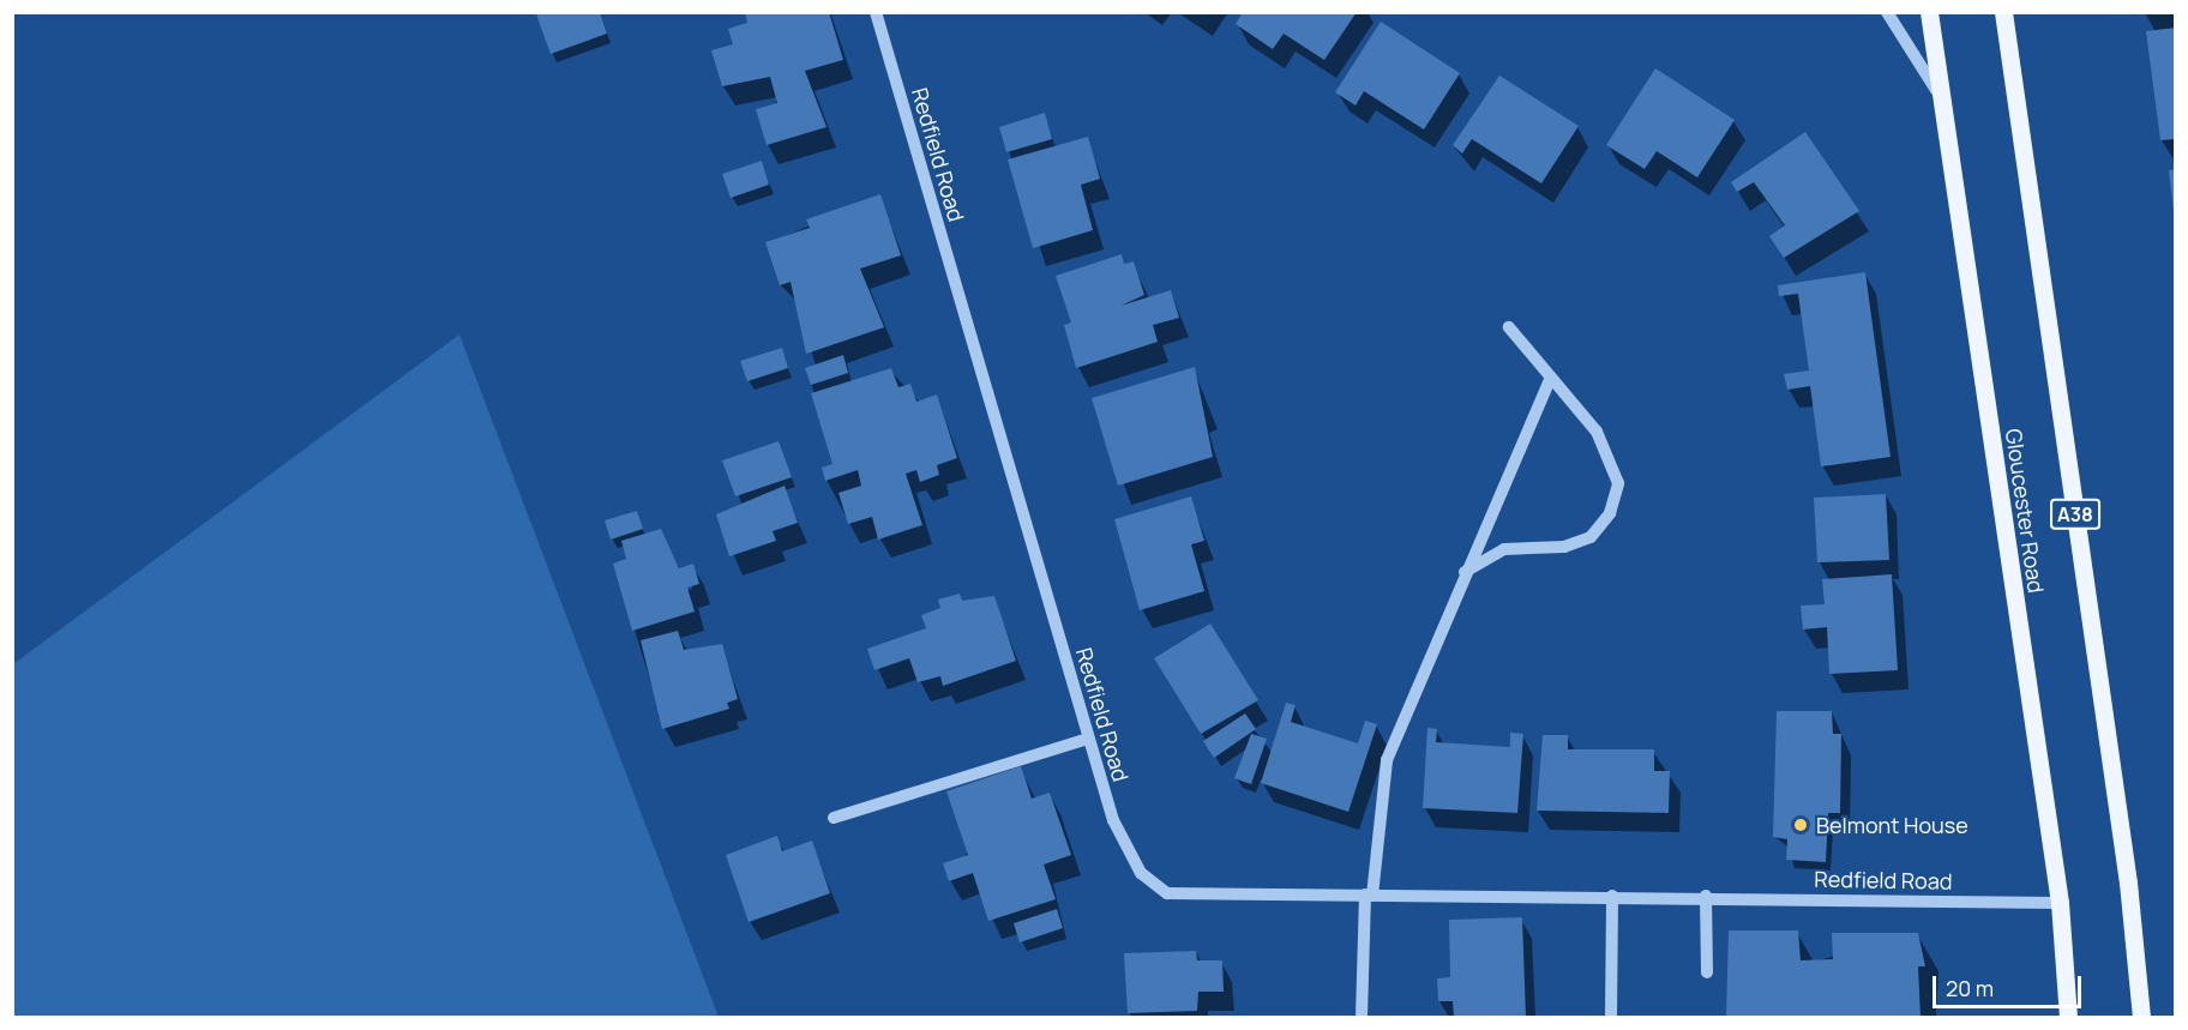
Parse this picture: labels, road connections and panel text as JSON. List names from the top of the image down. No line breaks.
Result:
{"streets":{"main road":["Gloucester Road","A38"],"street":["Redfield Road"]},"crossings":[["Redfield Road","Gloucester Road"]],"places":["Belmont House"],"scale_bar":"20 m"}
